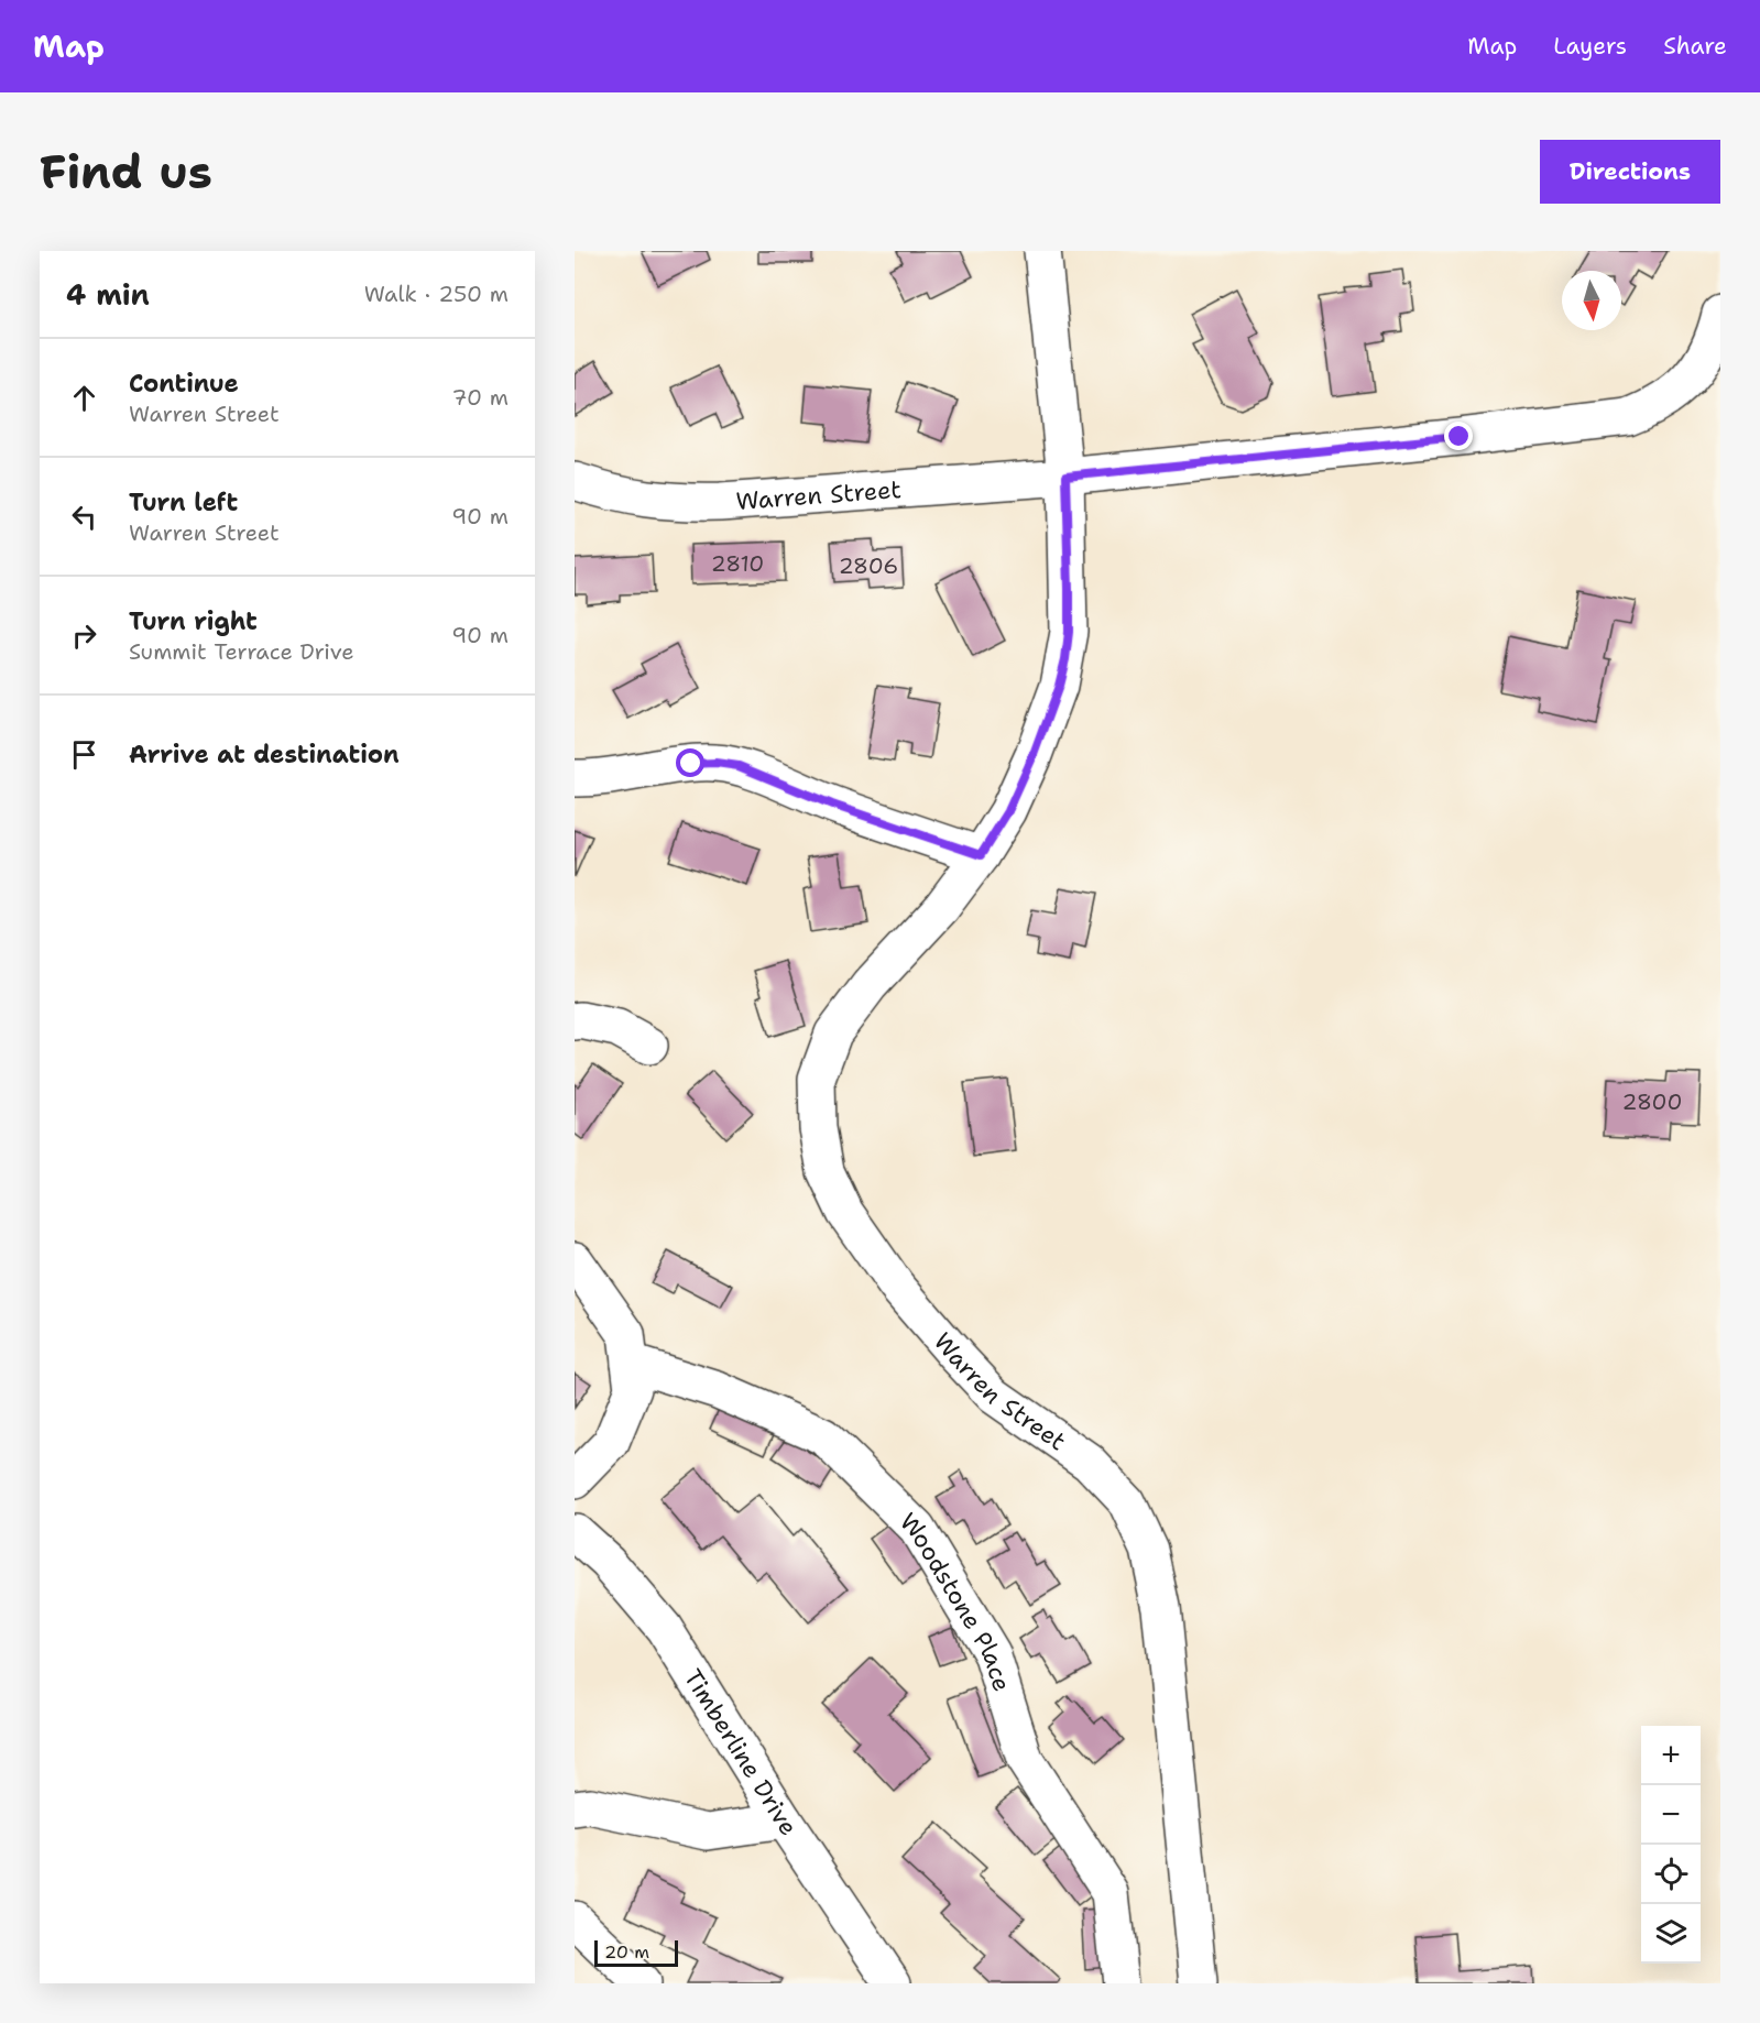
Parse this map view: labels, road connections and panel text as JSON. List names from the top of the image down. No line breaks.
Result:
{"streets":{"street":["Warren Street","Woodstone Place","Timberline Drive"]},"house_numbers":["2810","2806","2800"],"scale_bar":"20 m","north":"bottom","page":{"header":"Map","nav":["Map","Layers","Share"],"buttons":"Directions","title":"Find us","heading":["4 min","Walk · 250 m"],"list":[["Continue","Warren Street","70 m"],["Turn left","Warren Street","90 m"],["Turn right","Summit Terrace Drive","90 m"],"Arrive at destination"],"map_buttons":["+","−"],"scale":"20 m"}}
